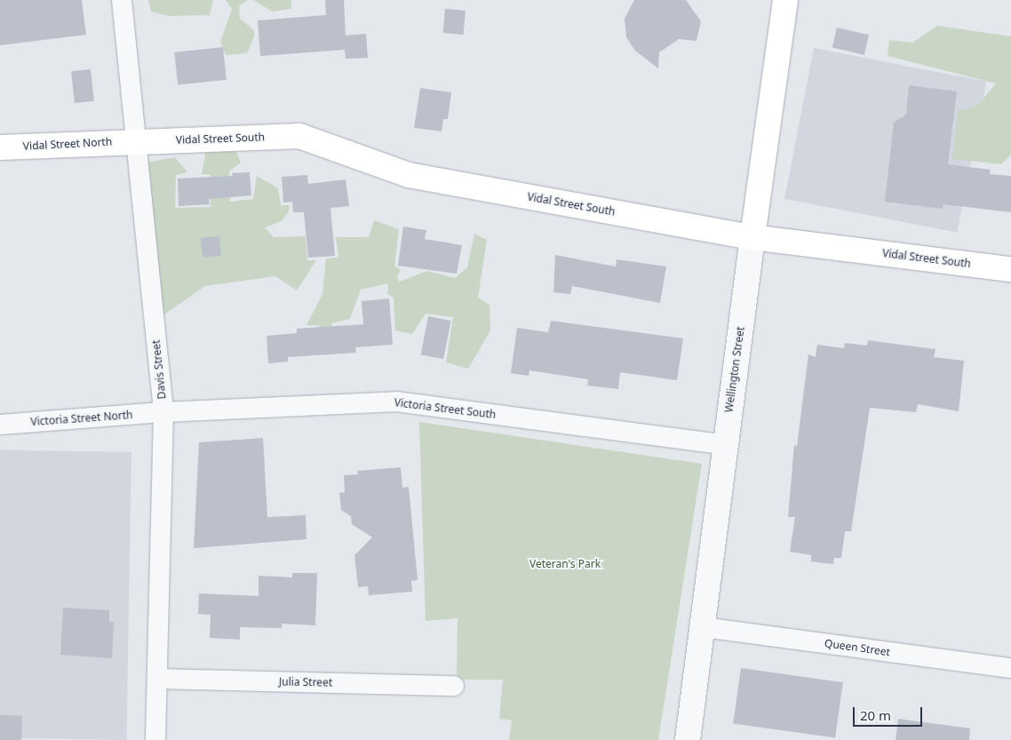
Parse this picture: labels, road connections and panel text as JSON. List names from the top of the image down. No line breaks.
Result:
{"streets":{"main road":["Vidal Street South","Vidal Street North","Wellington Street"],"street":["Davis Street","Victoria Street South","Victoria Street North","Queen Street","Julia Street"]},"crossings":[["Vidal Street South","Vidal Street North"],["Vidal Street South","Davis Street"],["Vidal Street South","Wellington Street"],["Vidal Street North","Davis Street"],["Davis Street","Victoria Street South"],["Davis Street","Victoria Street North"],["Davis Street","Julia Street"],["Wellington Street","Victoria Street South"],["Wellington Street","Queen Street"],["Victoria Street South","Victoria Street North"]],"parks":["Veteran's Park"],"scale_bar":"20 m"}
